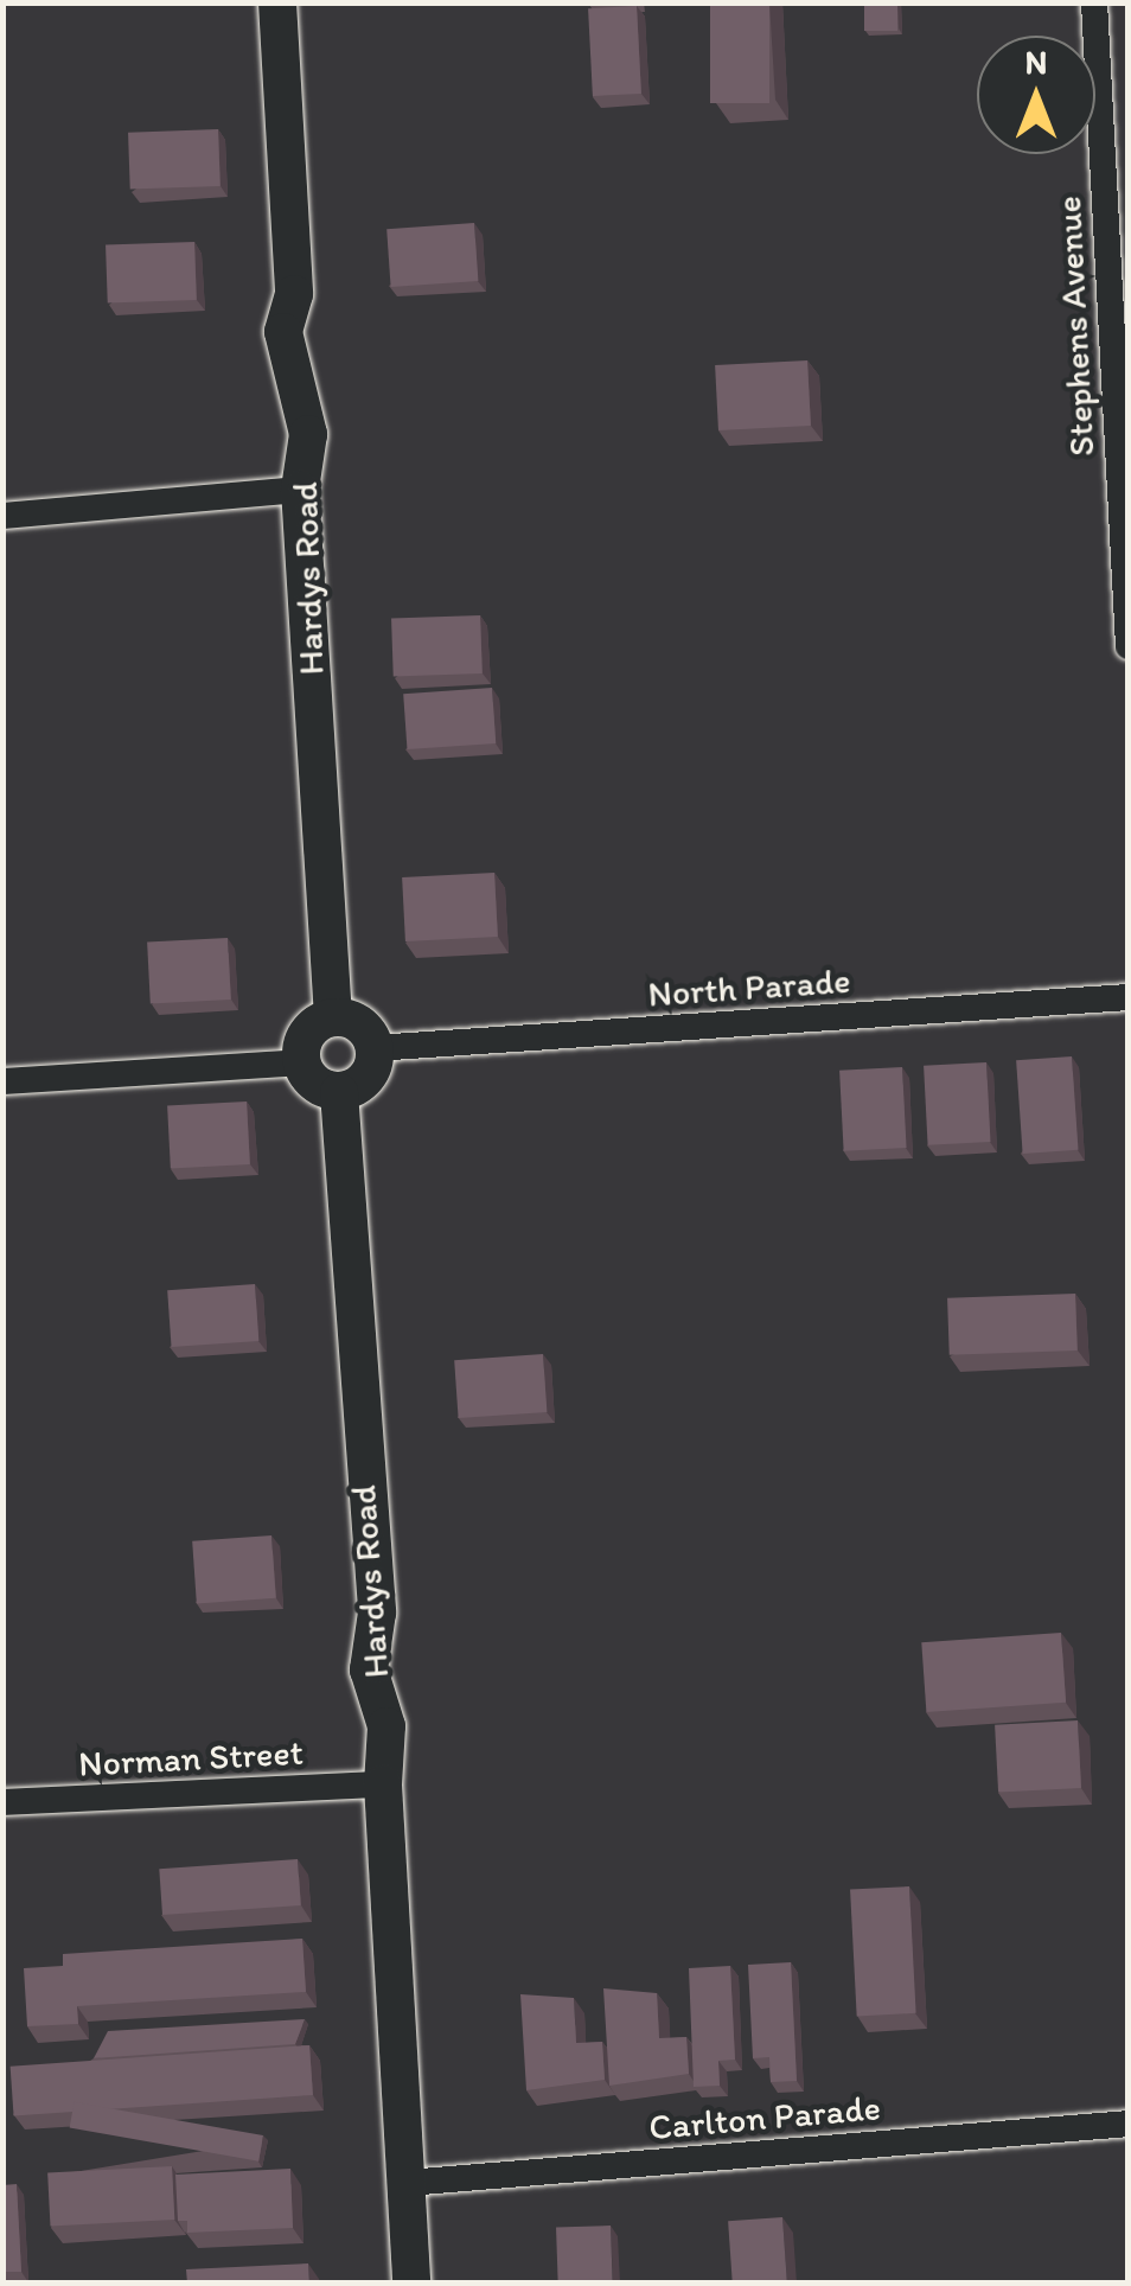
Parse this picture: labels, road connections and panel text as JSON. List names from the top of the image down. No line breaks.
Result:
{"streets":{"street":["Stephens Avenue","Hardys Road","North Parade","Norman Street","Carlton Parade"]},"crossings":[["Hardys Road","North Parade"],["Hardys Road","Norman Street"],["Hardys Road","Carlton Parade"]],"north":"top"}
